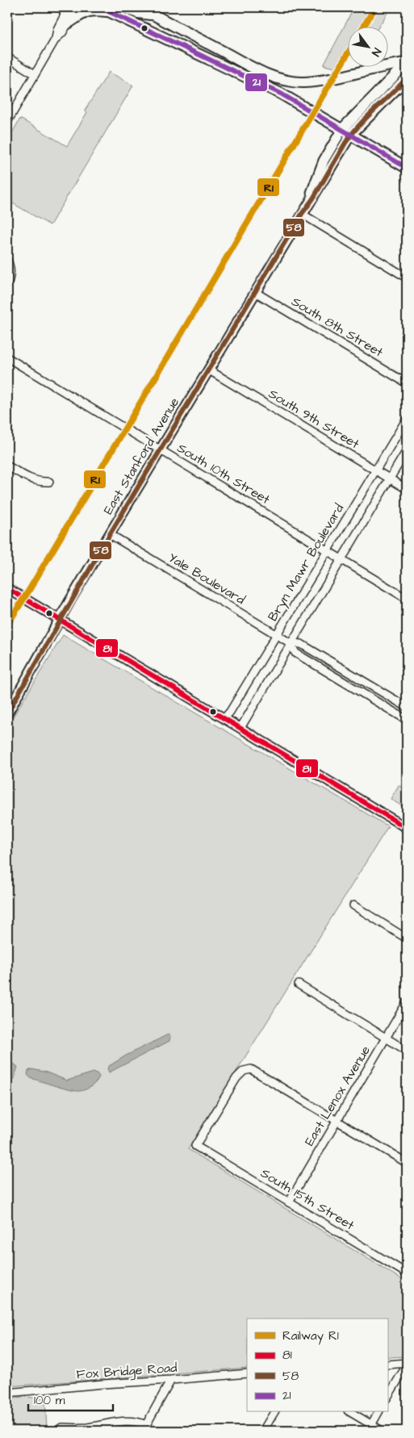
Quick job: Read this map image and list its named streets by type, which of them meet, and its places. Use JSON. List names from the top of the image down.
{
  "streets": {
    "main road": ["East Stanford Avenue"],
    "street": [
      "South 8th Street",
      "South 9th Street",
      "South 10th Street",
      "Bryn Mawr Boulevard",
      "Yale Boulevard",
      "East Lenox Avenue",
      "South 15th Street",
      "Fox Bridge Road"
    ]
  },
  "crossings": [
    ["South 8th Street", "East Stanford Avenue"],
    ["South 9th Street", "East Stanford Avenue"],
    ["South 9th Street", "Bryn Mawr Boulevard"],
    ["East Stanford Avenue", "South 10th Street"],
    ["East Stanford Avenue", "Yale Boulevard"],
    ["South 10th Street", "Bryn Mawr Boulevard"],
    ["Bryn Mawr Boulevard", "Yale Boulevard"],
    ["East Lenox Avenue", "South 15th Street"]
  ],
  "lines": [
    "rail line R1",
    "transit line 21",
    "transit line 58",
    "transit line 81"
  ],
  "legend": [
    "Railway R1",
    "81",
    "58",
    "21"
  ],
  "scale_bar": "100 m",
  "north": "bottom right"
}
